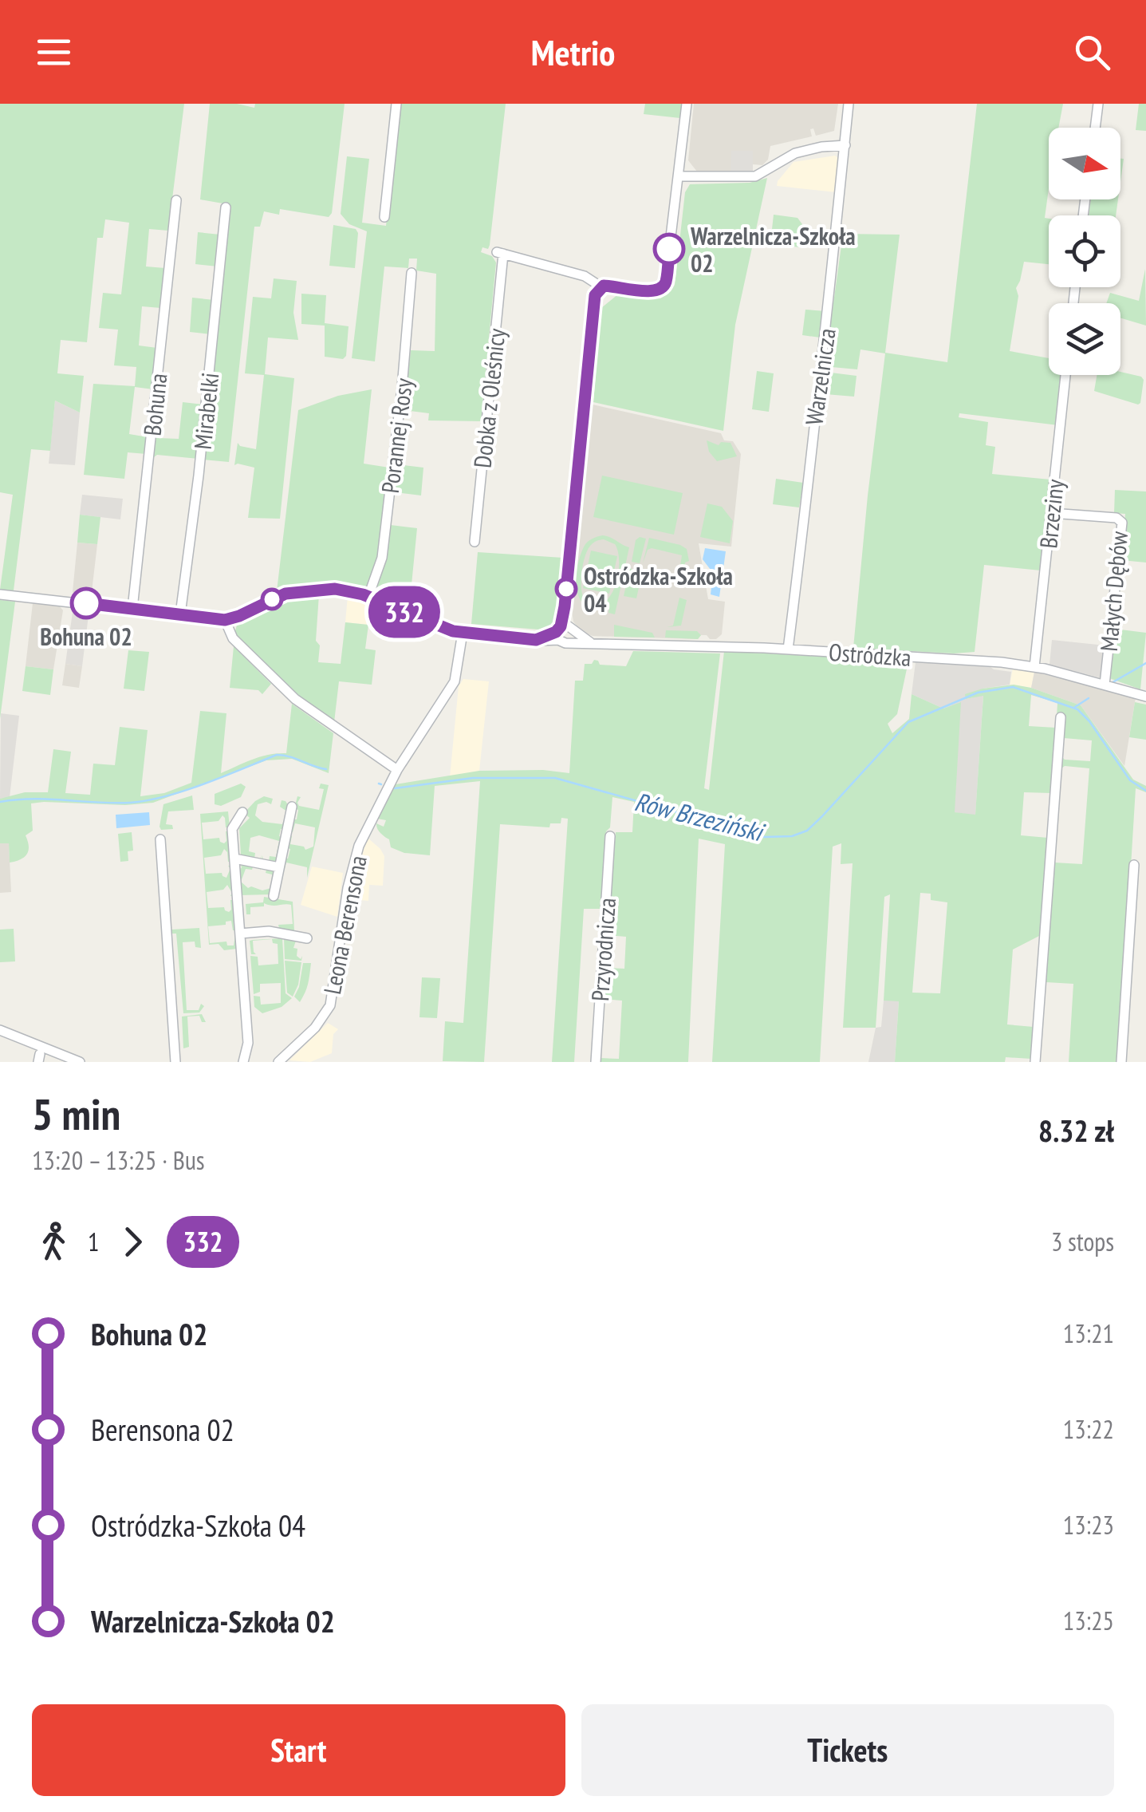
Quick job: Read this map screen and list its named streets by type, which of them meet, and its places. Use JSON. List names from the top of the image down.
{
  "streets": {
    "street": [
      "Warzelnicza",
      "Dobka z Oleśnicy",
      "Bohuna",
      "Mirabelki",
      "Porannej Rosy",
      "Brzeziny",
      "Małych Dębów",
      "Ostródzka",
      "Leona Berensona",
      "Przyrodnicza"
    ]
  },
  "crossings": [
    ["Warzelnicza", "Ostródzka"],
    ["Brzeziny", "Małych Dębów"],
    ["Brzeziny", "Ostródzka"],
    ["Małych Dębów", "Ostródzka"]
  ],
  "water": ["Rów Brzeziński"],
  "places": ["Warzelnicza-Szkoła 02", "Ostródzka-Szkoła 04", "Bohuna 02"],
  "lines": ["bus line 332"],
  "north": "right",
  "page": {
    "header": "Metrio",
    "on_map": "332",
    "heading": ["5 min", "13:20 – 13:25 · Bus", "8.32 zł"],
    "legs": ["1", "332", "3 stops"],
    "list": [
      {
        "name": "Bohuna 02",
        "value": "13:21"
      },
      {
        "name": "Berensona 02",
        "value": "13:22"
      },
      {
        "name": "Ostródzka-Szkoła 04",
        "value": "13:23"
      },
      {
        "name": "Warzelnicza-Szkoła 02",
        "value": "13:25"
      }
    ],
    "buttons": ["Start", "Tickets"]
  }
}
